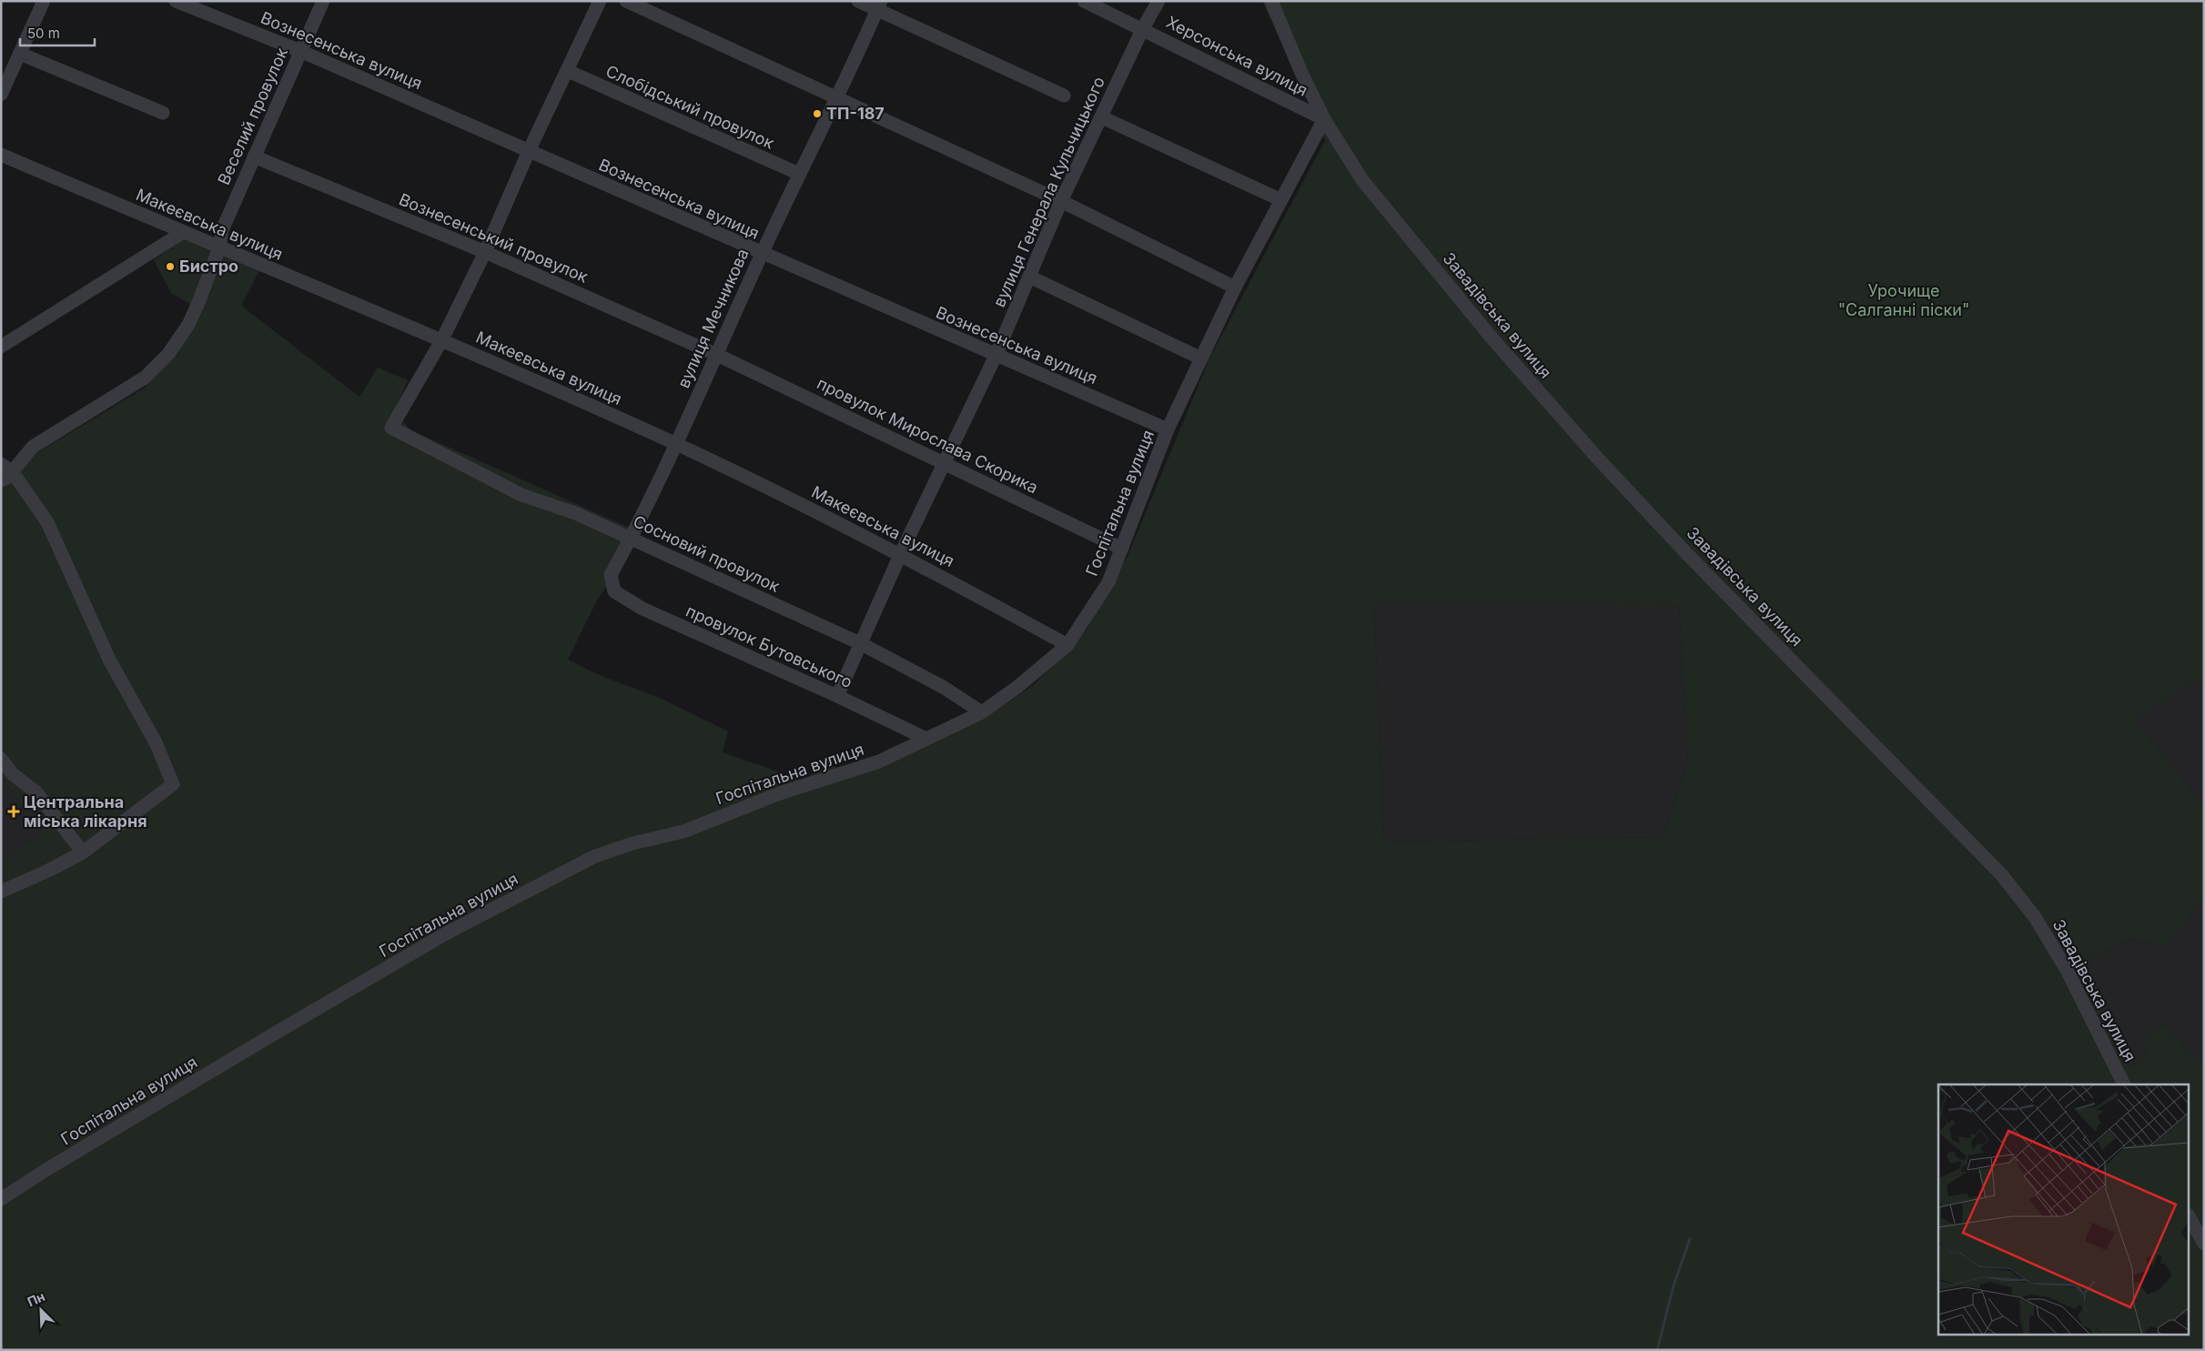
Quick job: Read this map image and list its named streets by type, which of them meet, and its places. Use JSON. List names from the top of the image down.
{
  "streets": {
    "street": [
      "Вознесенська вулиця",
      "Херсонська вулиця",
      "Слобідський провулок",
      "Веселий провулок",
      "вулиця Генерала Кульчицького",
      "Макеєвська вулиця",
      "Вознесенський провулок",
      "Завадівська вулиця",
      "вулиця Мечникова",
      "провулок Мирослава Скорика",
      "Госпітальна вулиця",
      "Сосновий провулок",
      "провулок Бутовського"
    ]
  },
  "crossings": [
    ["Вознесенська вулиця", "Веселий провулок"],
    ["Вознесенська вулиця", "вулиця Генерала Кульчицького"],
    ["Вознесенська вулиця", "вулиця Мечникова"],
    ["Вознесенська вулиця", "Госпітальна вулиця"],
    ["Херсонська вулиця", "вулиця Генерала Кульчицького"],
    ["Херсонська вулиця", "Завадівська вулиця"],
    ["Херсонська вулиця", "Госпітальна вулиця"],
    ["Слобідський провулок", "вулиця Мечникова"],
    ["Веселий провулок", "Макеєвська вулиця"],
    ["Веселий провулок", "Вознесенський провулок"],
    ["вулиця Генерала Кульчицького", "Макеєвська вулиця"],
    ["вулиця Генерала Кульчицького", "провулок Мирослава Скорика"],
    ["вулиця Генерала Кульчицького", "Сосновий провулок"],
    ["вулиця Генерала Кульчицького", "провулок Бутовського"],
    ["Макеєвська вулиця", "вулиця Мечникова"],
    ["Макеєвська вулиця", "Госпітальна вулиця"],
    ["Макеєвська вулиця", "Сосновий провулок"],
    ["Вознесенський провулок", "вулиця Мечникова"],
    ["Вознесенський провулок", "провулок Мирослава Скорика"],
    ["Завадівська вулиця", "Госпітальна вулиця"],
    ["вулиця Мечникова", "провулок Мирослава Скорика"],
    ["вулиця Мечникова", "Сосновий провулок"],
    ["вулиця Мечникова", "провулок Бутовського"],
    ["провулок Мирослава Скорика", "Госпітальна вулиця"],
    ["Госпітальна вулиця", "Сосновий провулок"],
    ["Госпітальна вулиця", "провулок Бутовського"]
  ],
  "parks": ["Урочище \"Салганні піски\""],
  "places": {
    "other": ["ТП-187", "Бистро"],
    "health": ["Центральна міська лікарня"]
  },
  "scale_bar": "50 m",
  "north": "top left"
}
